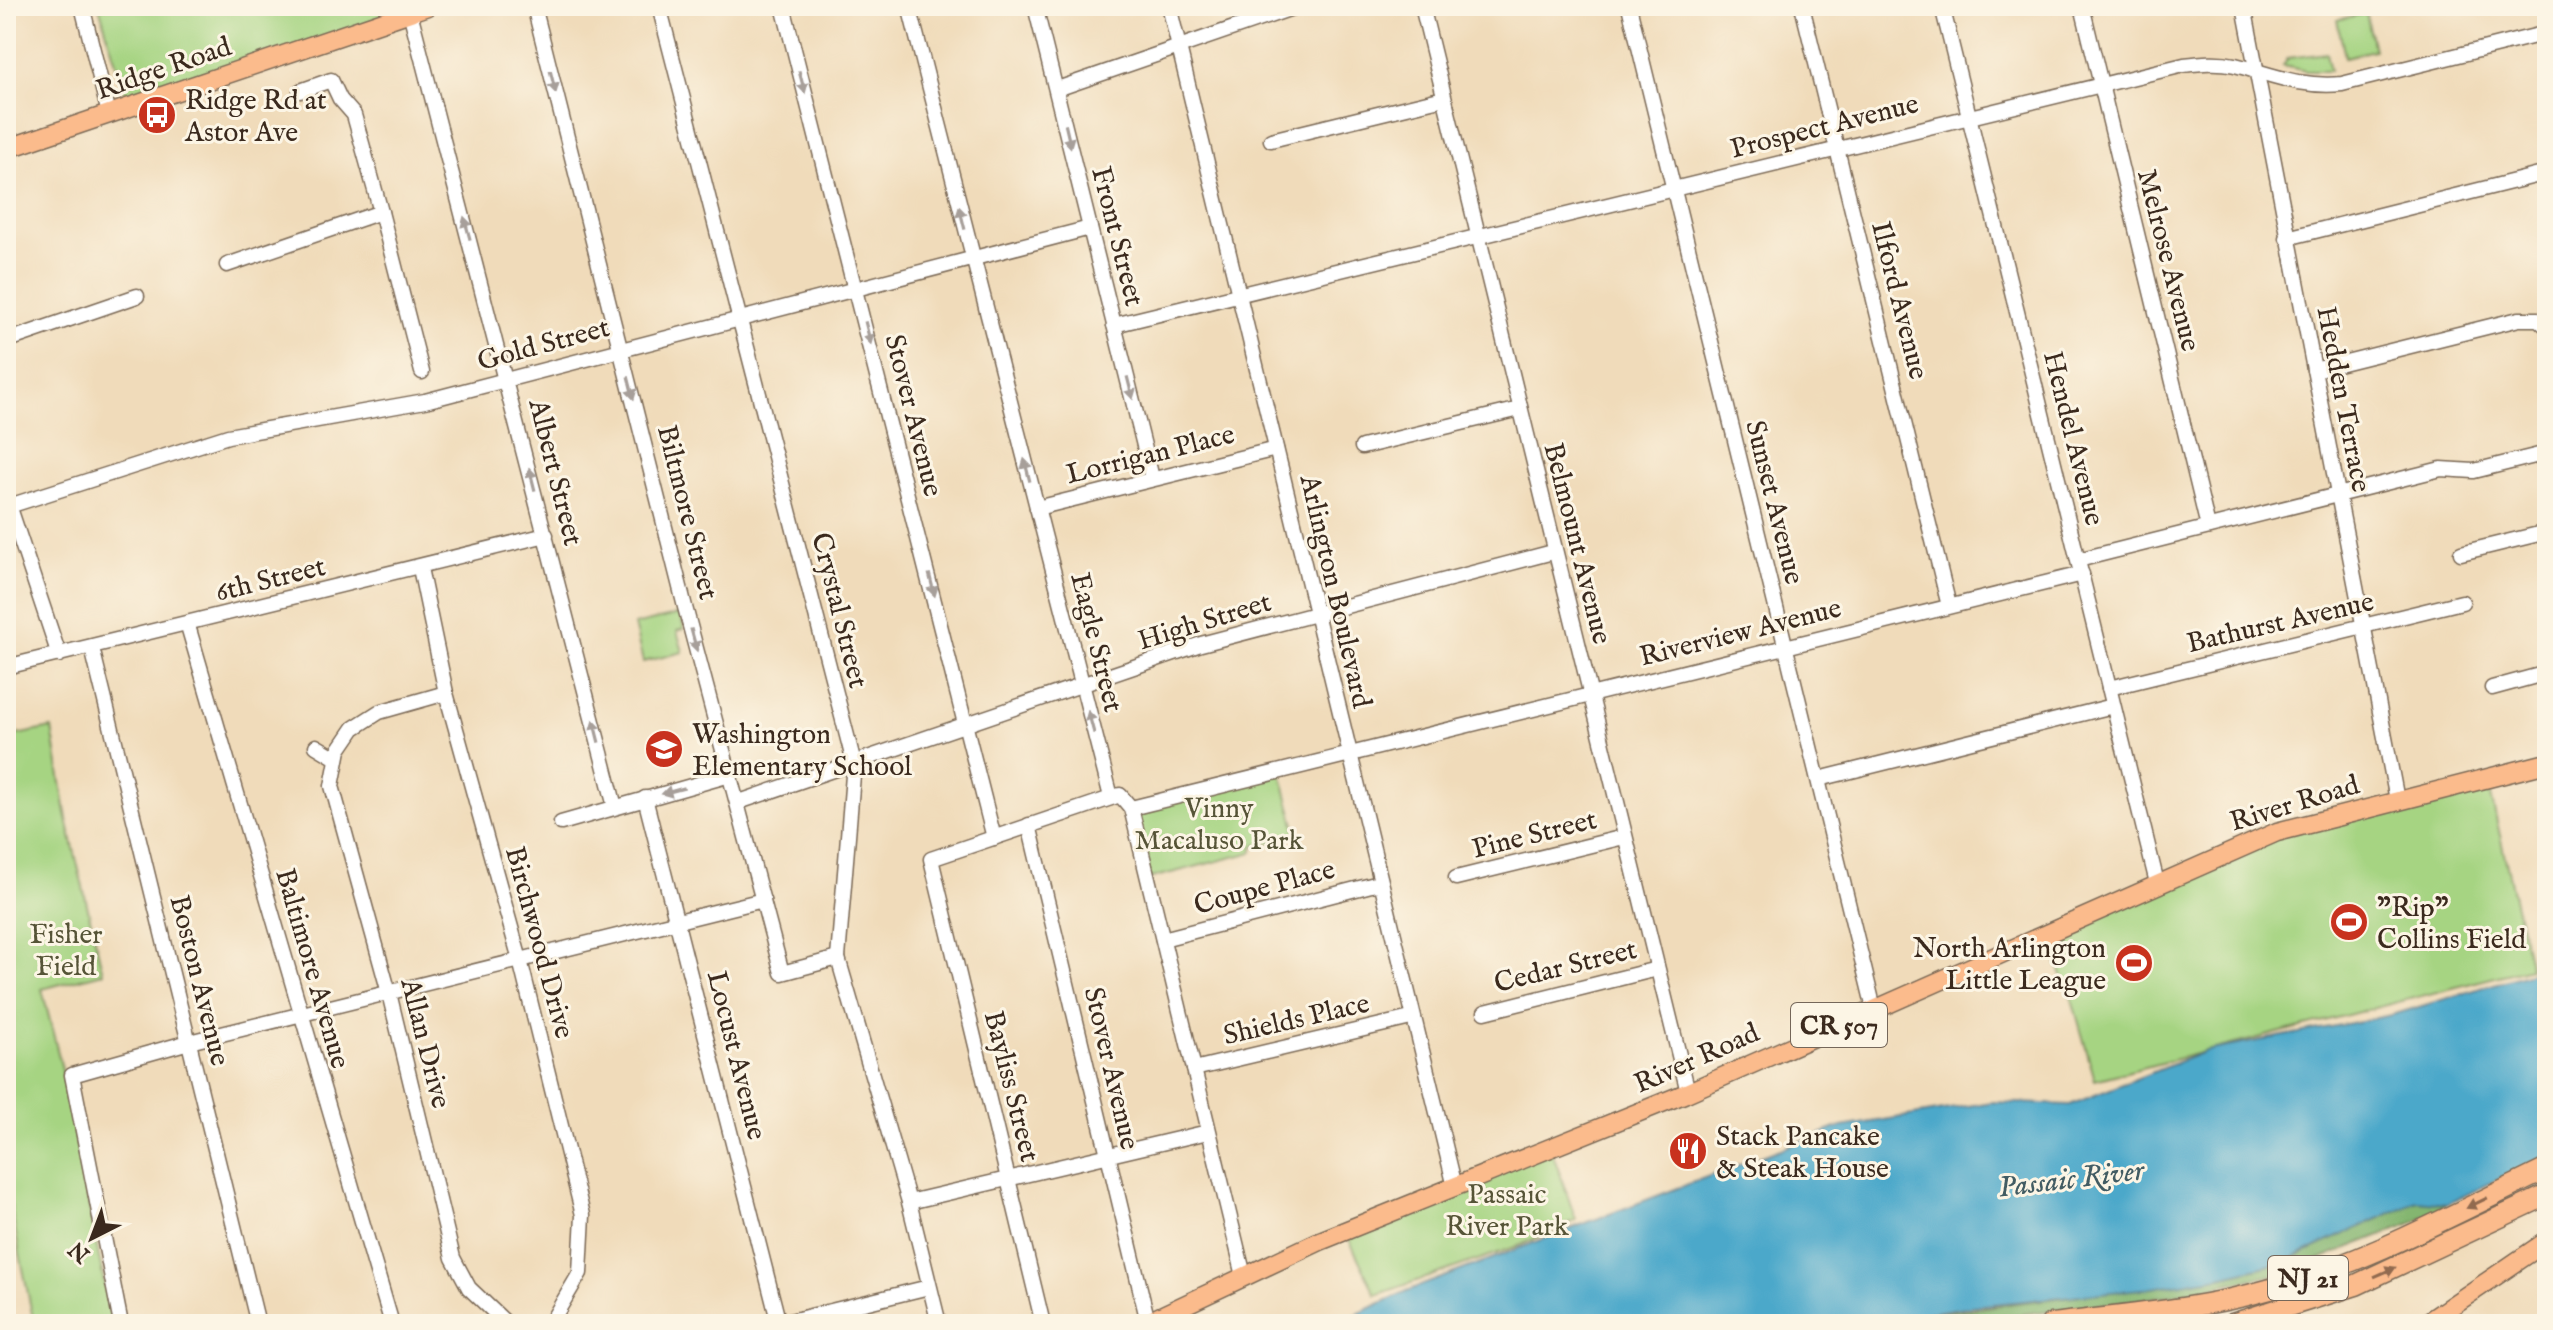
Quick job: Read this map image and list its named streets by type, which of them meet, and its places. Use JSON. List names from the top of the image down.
{
  "streets": {
    "highway": ["NJ 21"],
    "main road": ["Ridge Road", "River Road", "CR 507"],
    "street": [
      "Prospect Avenue",
      "Front Street",
      "Melrose Avenue",
      "Ilford Avenue",
      "Gold Street",
      "Hedden Terrace",
      "Stover Avenue",
      "Hendel Avenue",
      "Lorrigan Place",
      "Albert Street",
      "Sunset Avenue",
      "Biltmore Street",
      "Belmount Avenue",
      "6th Street",
      "Arlington Boulevard",
      "Crystal Street",
      "High Street",
      "Bathurst Avenue",
      "Riverview Avenue",
      "Eagle Street",
      "Pine Street",
      "Coupe Place",
      "Birchwood Drive",
      "Cedar Street",
      "Baltimore Avenue",
      "Boston Avenue",
      "Shields Place",
      "Allan Drive",
      "Locust Avenue",
      "Bayliss Street"
    ]
  },
  "crossings": [
    ["Ridge Road", "Albert Street"],
    ["Prospect Avenue", "Front Street"],
    ["Prospect Avenue", "Melrose Avenue"],
    ["Prospect Avenue", "Ilford Avenue"],
    ["Prospect Avenue", "Hedden Terrace"],
    ["Prospect Avenue", "Hendel Avenue"],
    ["Prospect Avenue", "Sunset Avenue"],
    ["Prospect Avenue", "Belmount Avenue"],
    ["Prospect Avenue", "Arlington Boulevard"],
    ["Front Street", "Gold Street"],
    ["Front Street", "Lorrigan Place"],
    ["Melrose Avenue", "Riverview Avenue"],
    ["Ilford Avenue", "Riverview Avenue"],
    ["Gold Street", "Stover Avenue"],
    ["Gold Street", "Albert Street"],
    ["Gold Street", "Biltmore Street"],
    ["Gold Street", "Crystal Street"],
    ["Gold Street", "Eagle Street"],
    ["Hedden Terrace", "Bathurst Avenue"],
    ["Hedden Terrace", "Riverview Avenue"],
    ["Hedden Terrace", "River Road"],
    ["Stover Avenue", "High Street"],
    ["Stover Avenue", "River Road"],
    ["Stover Avenue", "Bayliss Street"],
    ["Hendel Avenue", "Bathurst Avenue"],
    ["Hendel Avenue", "Riverview Avenue"],
    ["Hendel Avenue", "River Road"],
    ["Lorrigan Place", "Arlington Boulevard"],
    ["Lorrigan Place", "Eagle Street"],
    ["Albert Street", "6th Street"],
    ["Sunset Avenue", "Riverview Avenue"],
    ["Sunset Avenue", "River Road"],
    ["Biltmore Street", "Crystal Street"],
    ["Biltmore Street", "High Street"],
    ["Belmount Avenue", "High Street"],
    ["Belmount Avenue", "Riverview Avenue"],
    ["Belmount Avenue", "River Road"],
    ["Belmount Avenue", "Pine Street"],
    ["Belmount Avenue", "Cedar Street"],
    ["6th Street", "Birchwood Drive"],
    ["6th Street", "Baltimore Avenue"],
    ["6th Street", "Boston Avenue"],
    ["Arlington Boulevard", "High Street"],
    ["Arlington Boulevard", "Riverview Avenue"],
    ["Arlington Boulevard", "River Road"],
    ["Arlington Boulevard", "Coupe Place"],
    ["Arlington Boulevard", "Shields Place"],
    ["Crystal Street", "High Street"],
    ["High Street", "Eagle Street"]
  ],
  "one_way": [
    "Front Street",
    "Stover Avenue",
    "Albert Street",
    "Biltmore Street",
    "Eagle Street"
  ],
  "water": ["Passaic River"],
  "parks": ["Vinny Macaluso Park", "Fisher Field", "Passaic River Park"],
  "places": {
    "bus stop": ["Ridge Rd at Astor Ave"],
    "school or university": ["Washington Elementary School"],
    "sports": ["\"Rip\" Collins Field", "North Arlington Little League"],
    "restaurant": ["Stack Pancake & Steak House"]
  },
  "north": "bottom left"
}
